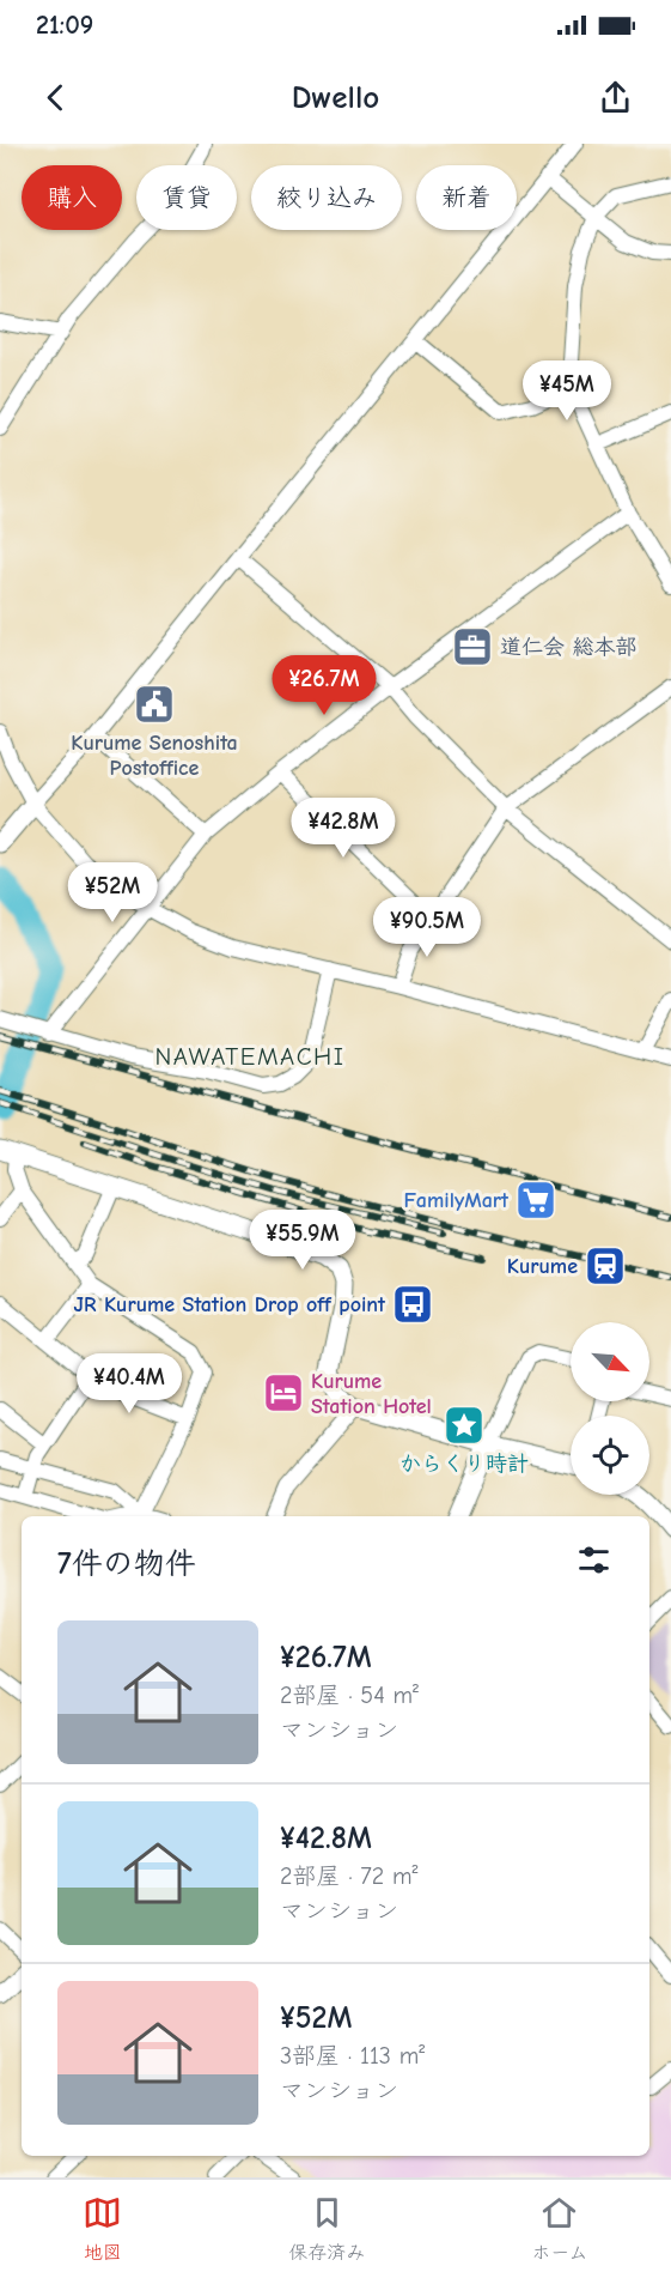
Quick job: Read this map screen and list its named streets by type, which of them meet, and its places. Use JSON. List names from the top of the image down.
{
  "districts": ["NAWATEMACHI"],
  "places": {
    "office": ["道仁会 総本部"],
    "public building": ["Kurume Senoshita Postoffice"],
    "supermarket": ["FamilyMart"],
    "station": ["Kurume"],
    "bus stop": ["JR Kurume Station Drop off point"],
    "hotel": ["Kurume Station Hotel"],
    "place": ["からくり時計"]
  },
  "north": "bottom right",
  "page": {
    "status": "21:09",
    "header": "Dwello",
    "chip": [
      "購入",
      "賃貸",
      "絞り込み",
      "新着"
    ],
    "price": [
      "¥45M",
      "¥26.7M",
      "¥42.8M",
      "¥52M",
      "¥90.5M",
      "¥55.9M",
      "¥40.4M"
    ],
    "heading": "7件の物件",
    "list": [
      {
        "name": "¥26.7M",
        "note": "2部屋 · 54 m² · マンション"
      },
      {
        "name": "¥42.8M",
        "note": "2部屋 · 72 m² · マンション"
      },
      {
        "name": "¥52M",
        "note": "3部屋 · 113 m² · マンション"
      }
    ],
    "tabs": ["地図", "保存済み", "ホーム"]
  }
}
